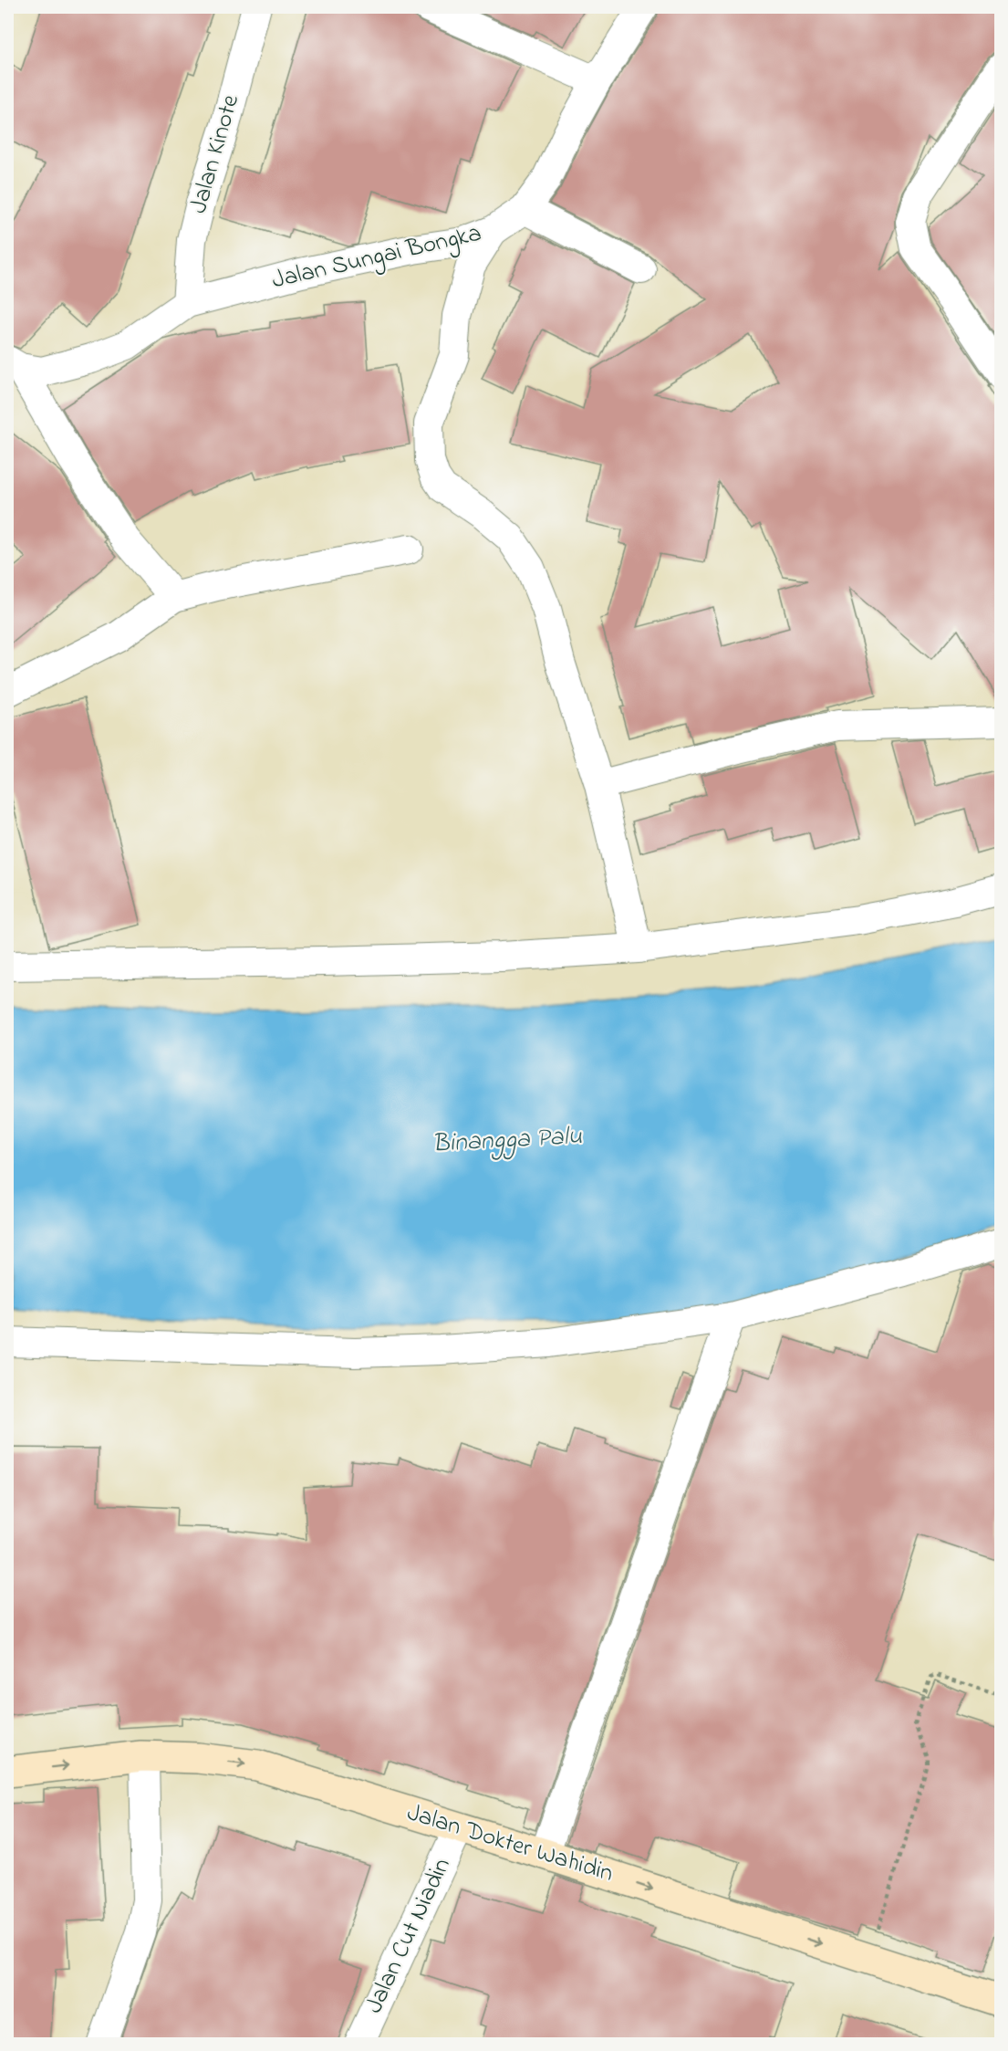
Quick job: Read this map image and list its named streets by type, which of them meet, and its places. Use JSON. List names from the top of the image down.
{
  "streets": {
    "street": [
      "Jalan Kinote",
      "Jalan Sungai Bongka",
      "Jalan Dokter Wahidin",
      "Jalan Cut Niadin"
    ]
  },
  "crossings": [
    ["Jalan Kinote", "Jalan Sungai Bongka"],
    ["Jalan Dokter Wahidin", "Jalan Cut Niadin"]
  ],
  "one_way": ["Jalan Dokter Wahidin"],
  "water": ["Binangga Palu"]
}
